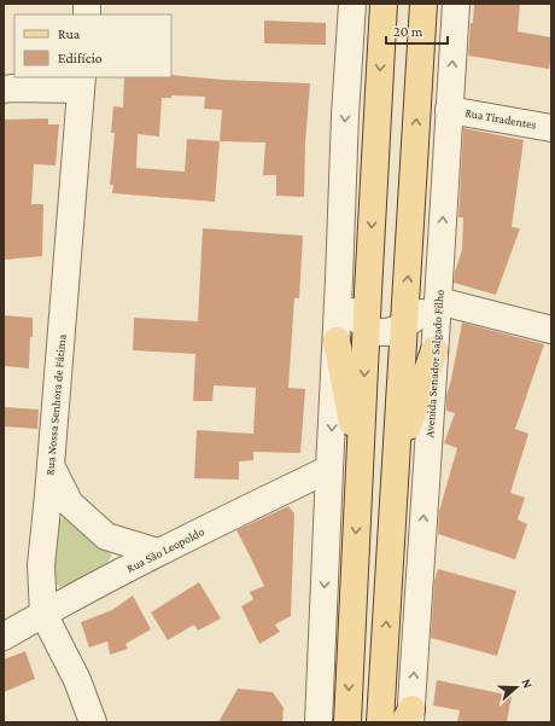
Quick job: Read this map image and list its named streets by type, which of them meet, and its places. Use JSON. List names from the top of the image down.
{
  "streets": {
    "street": [
      "Rua Tiradentes",
      "Avenida Senador Salgado Filho",
      "Rua Nossa Senhora de Fátima",
      "Rua São Leopoldo"
    ]
  },
  "crossings": [
    ["Rua Tiradentes", "Avenida Senador Salgado Filho"],
    ["Rua Nossa Senhora de Fátima", "Rua São Leopoldo"]
  ],
  "legend": ["Rua", "Edifício"],
  "scale_bar": "20 m",
  "north": "right"
}
